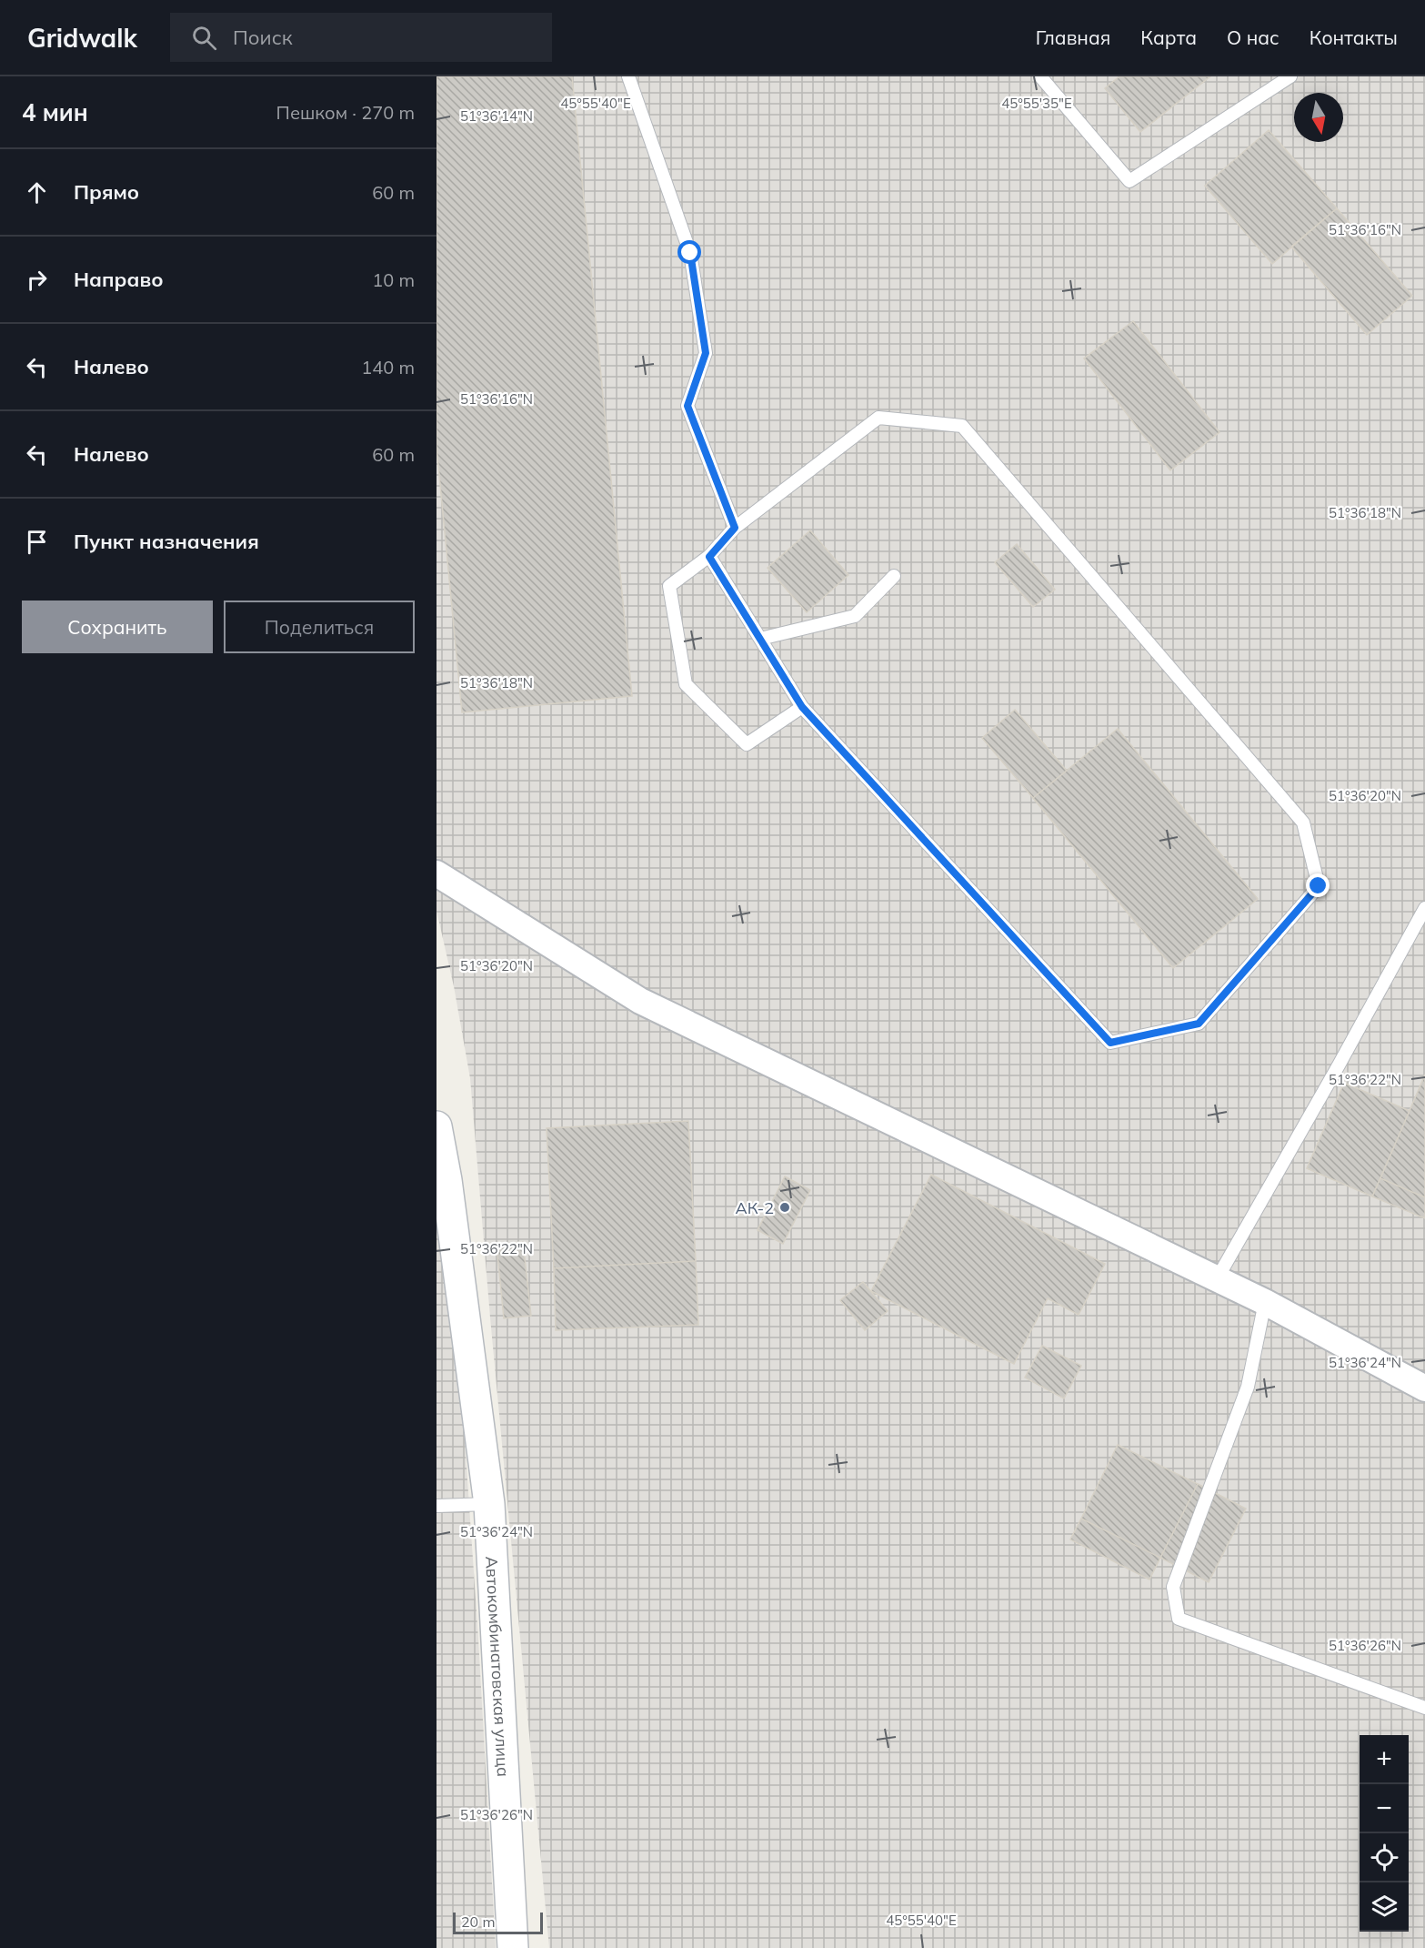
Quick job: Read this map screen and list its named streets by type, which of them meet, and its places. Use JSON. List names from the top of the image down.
{
  "streets": {
    "street": ["Автокомбинатовская улица"]
  },
  "places": ["АК-2"],
  "scale_bar": "20 m",
  "north": "bottom",
  "page": {
    "header": "Gridwalk",
    "search": "Поиск",
    "nav": [
      "Главная",
      "Карта",
      "О нас",
      "Контакты"
    ],
    "heading": ["4 мин", "Пешком · 270 m"],
    "list": [
      ["Прямо", "60 m"],
      ["Направо", "10 m"],
      ["Налево", "140 m"],
      ["Налево", "60 m"],
      "Пункт назначения"
    ],
    "buttons": ["Сохранить", "Поделиться"],
    "map_buttons": ["+", "−"],
    "scale": "20 m"
  },
  "coordinates": [
    "45°55'40\"E",
    "45°55'35\"E",
    "51°36'14\"N",
    "51°36'16\"N",
    "51°36'18\"N",
    "51°36'20\"N",
    "51°36'22\"N",
    "51°36'24\"N",
    "51°36'26\"N"
  ]
}
